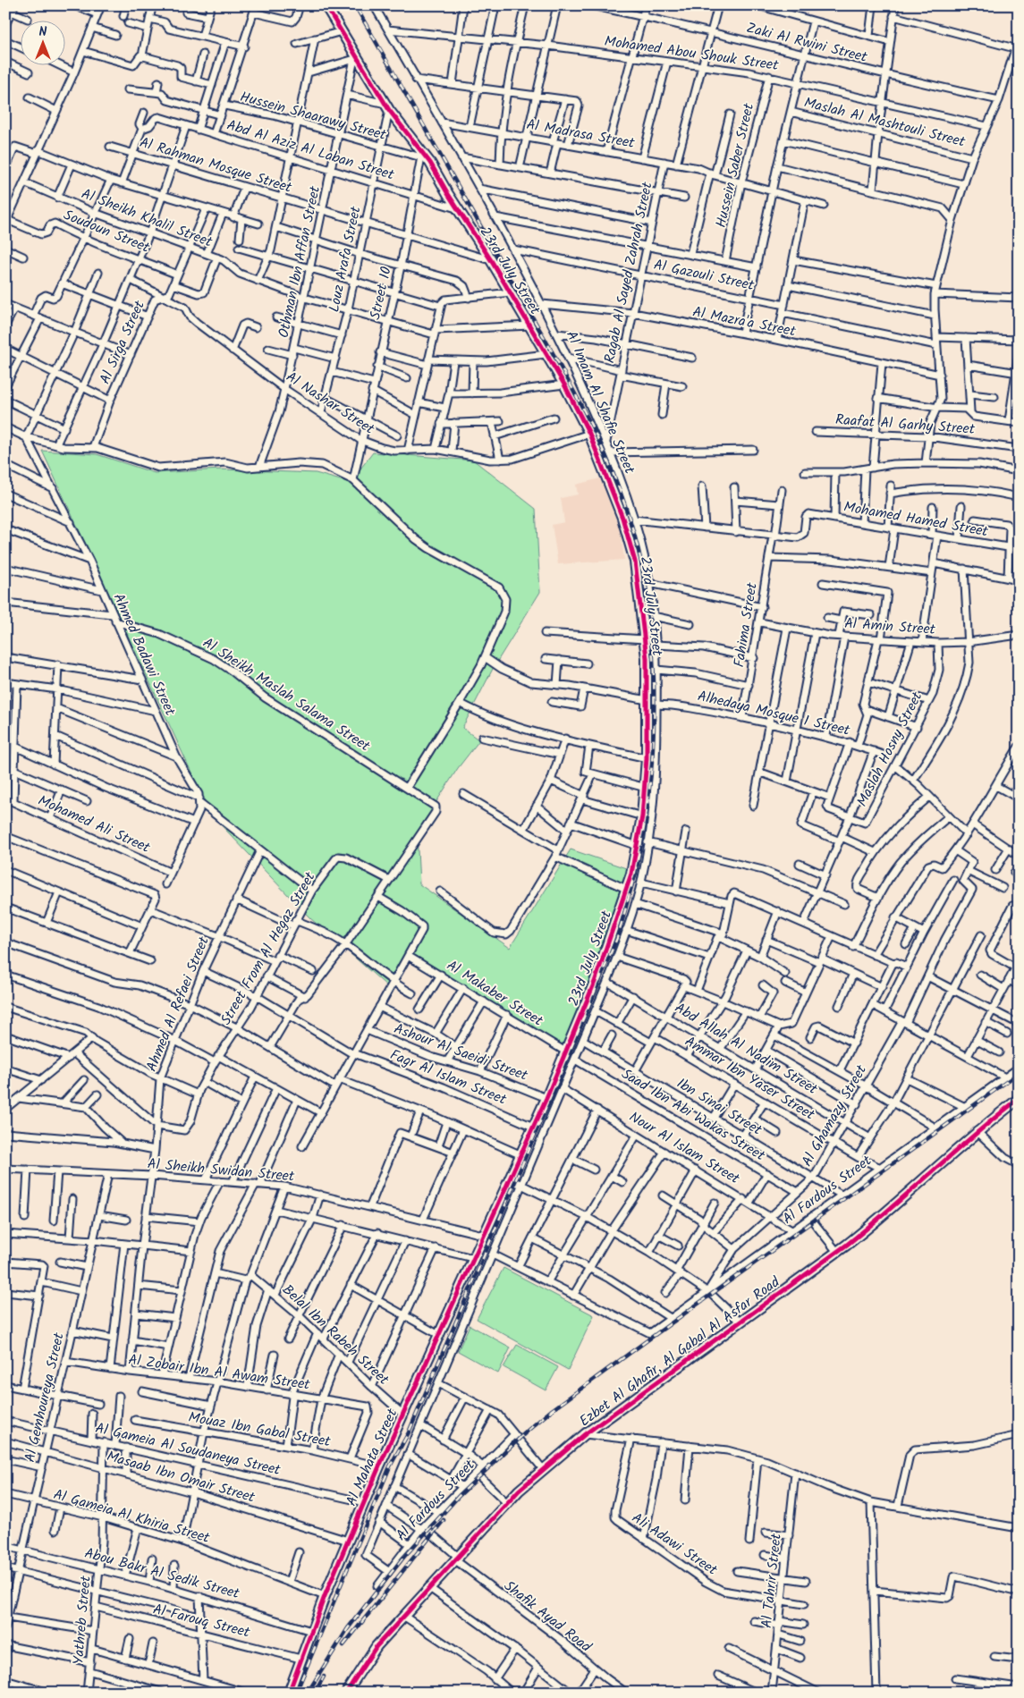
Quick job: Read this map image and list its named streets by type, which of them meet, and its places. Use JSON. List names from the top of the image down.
{
  "streets": {
    "street": [
      "Zaki Al Rwini Street",
      "Mohamed Abou Shouk Street",
      "Hussein Shaarawy Street",
      "Maslah Al Mashtouli Street",
      "Al Madrasa Street",
      "Abd Al Aziz Al Laban Street",
      "Al Rahman Mosque Street",
      "Hussein Saber Street",
      "Al Sheikh Khalil Street",
      "Soudoun Street",
      "Louz Arafa Street",
      "Othman Ibn Affan Street",
      "23rd July Street",
      "Ragab Al Sayed Zahrah Street",
      "Al Gazouli Street",
      "Street 10",
      "Al Mazra'a Street",
      "Al Sirga Street",
      "Al Imam Al Shafie Street",
      "Al Nashar Street",
      "Raafat Al Garhy Street",
      "Mohamed Hamed Street",
      "Fahima Street",
      "Al Amin Street",
      "Ahmed Badawi Street",
      "Al Sheikh Maslah Salama Street",
      "Alhedaya Mosque 1 Street",
      "Maslah Hosny Street",
      "Mohamed Ali Street",
      "Street From Al Hegaz Street",
      "Al Makaber Street",
      "Ahmed Al Refaei Street",
      "Abd Allah Al Nadim Street",
      "Ashour Al Saeidi Street",
      "Fagr Al Islam Street",
      "Ammar Ibn Yaser Street",
      "Ibn Sinai Street",
      "Saad Ibn Abi Wakas Street",
      "Al Ghamazy Street",
      "Nour Al Islam Street",
      "Al Sheikh Swidan Street",
      "Al Fardous Street",
      "Belal Ibn Rabeh Street",
      "Ezbet Al Ghafir, Al Gabal Al Asfar Road",
      "Al Zobair Ibn Al Awam Street",
      "Al Gemhoureya Street",
      "Mouaz Ibn Gabal Street",
      "Al Gameia Al Soudaneya Street",
      "Al Mahata Street",
      "Masaab Ibn Omair Street",
      "Al Gameia Al Khiria Street",
      "Ali Adawi Street",
      "Abou Bakr Al Sedik Street",
      "Al Tahrir Street",
      "Shafik Ayad Road",
      "Yathreb Street",
      "Al Farouq Street"
    ]
  },
  "crossings": [
    ["Mohamed Abou Shouk Street", "Hussein Saber Street"],
    ["Mohamed Abou Shouk Street", "23rd July Street"],
    ["Hussein Shaarawy Street", "Louz Arafa Street"],
    ["Hussein Shaarawy Street", "Othman Ibn Affan Street"],
    ["Hussein Shaarawy Street", "23rd July Street"],
    ["Hussein Shaarawy Street", "Street 10"],
    ["Al Madrasa Street", "Hussein Saber Street"],
    ["Al Madrasa Street", "23rd July Street"],
    ["Al Madrasa Street", "Ragab Al Sayed Zahrah Street"],
    ["Abd Al Aziz Al Laban Street", "Louz Arafa Street"],
    ["Abd Al Aziz Al Laban Street", "Othman Ibn Affan Street"],
    ["Abd Al Aziz Al Laban Street", "23rd July Street"],
    ["Abd Al Aziz Al Laban Street", "Street 10"],
    ["Al Rahman Mosque Street", "Louz Arafa Street"],
    ["Al Rahman Mosque Street", "Othman Ibn Affan Street"],
    ["Al Rahman Mosque Street", "23rd July Street"],
    ["Al Rahman Mosque Street", "Street 10"],
    ["Al Sheikh Khalil Street", "Louz Arafa Street"],
    ["Al Sheikh Khalil Street", "Othman Ibn Affan Street"],
    ["Al Sheikh Khalil Street", "23rd July Street"],
    ["Al Sheikh Khalil Street", "Street 10"],
    ["Al Sheikh Khalil Street", "Al Sirga Street"],
    ["Soudoun Street", "Al Sirga Street"],
    ["Louz Arafa Street", "23rd July Street"],
    ["Louz Arafa Street", "Al Nashar Street"],
    ["Othman Ibn Affan Street", "23rd July Street"],
    ["Othman Ibn Affan Street", "Al Nashar Street"],
    ["23rd July Street", "Al Gazouli Street"],
    ["23rd July Street", "Street 10"],
    ["23rd July Street", "Al Imam Al Shafie Street"],
    ["23rd July Street", "Al Nashar Street"],
    ["23rd July Street", "Al Makaber Street"],
    ["23rd July Street", "Ashour Al Saeidi Street"],
    ["23rd July Street", "Fagr Al Islam Street"],
    ["23rd July Street", "Al Sheikh Swidan Street"],
    ["23rd July Street", "Al Mahata Street"],
    ["Ragab Al Sayed Zahrah Street", "Al Gazouli Street"],
    ["Ragab Al Sayed Zahrah Street", "Al Mazra'a Street"],
    ["Ragab Al Sayed Zahrah Street", "Al Imam Al Shafie Street"],
    ["Al Gazouli Street", "Al Imam Al Shafie Street"],
    ["Street 10", "Al Nashar Street"],
    ["Al Mazra'a Street", "Al Imam Al Shafie Street"],
    ["Al Sirga Street", "Al Nashar Street"],
    ["Al Imam Al Shafie Street", "Alhedaya Mosque 1 Street"],
    ["Al Imam Al Shafie Street", "Abd Allah Al Nadim Street"],
    ["Al Imam Al Shafie Street", "Ammar Ibn Yaser Street"],
    ["Al Imam Al Shafie Street", "Ibn Sinai Street"],
    ["Al Imam Al Shafie Street", "Saad Ibn Abi Wakas Street"],
    ["Al Imam Al Shafie Street", "Nour Al Islam Street"],
    ["Al Imam Al Shafie Street", "Al Fardous Street"],
    ["Al Imam Al Shafie Street", "Shafik Ayad Road"],
    ["Mohamed Hamed Street", "Fahima Street"],
    ["Fahima Street", "Al Amin Street"],
    ["Fahima Street", "Alhedaya Mosque 1 Street"],
    ["Al Amin Street", "Maslah Hosny Street"],
    ["Ahmed Badawi Street", "Al Sheikh Maslah Salama Street"],
    ["Al Sheikh Maslah Salama Street", "Street From Al Hegaz Street"],
    ["Street From Al Hegaz Street", "Ahmed Al Refaei Street"],
    ["Street From Al Hegaz Street", "Fagr Al Islam Street"],
    ["Ahmed Al Refaei Street", "Fagr Al Islam Street"],
    ["Ahmed Al Refaei Street", "Al Sheikh Swidan Street"],
    ["Ahmed Al Refaei Street", "Al Zobair Ibn Al Awam Street"],
    ["Abd Allah Al Nadim Street", "Al Ghamazy Street"],
    ["Ammar Ibn Yaser Street", "Al Ghamazy Street"],
    ["Ammar Ibn Yaser Street", "Al Fardous Street"],
    ["Ibn Sinai Street", "Al Ghamazy Street"],
    ["Ibn Sinai Street", "Al Fardous Street"],
    ["Saad Ibn Abi Wakas Street", "Al Ghamazy Street"],
    ["Al Ghamazy Street", "Nour Al Islam Street"],
    ["Al Ghamazy Street", "Al Fardous Street"],
    ["Nour Al Islam Street", "Al Fardous Street"],
    ["Al Sheikh Swidan Street", "Al Gemhoureya Street"],
    ["Al Sheikh Swidan Street", "Al Mahata Street"],
    ["Al Fardous Street", "Shafik Ayad Road"],
    ["Belal Ibn Rabeh Street", "Al Mahata Street"],
    ["Ezbet Al Ghafir, Al Gabal Al Asfar Road", "Shafik Ayad Road"],
    ["Al Zobair Ibn Al Awam Street", "Al Gemhoureya Street"],
    ["Al Zobair Ibn Al Awam Street", "Mouaz Ibn Gabal Street"],
    ["Al Gemhoureya Street", "Al Gameia Al Soudaneya Street"],
    ["Al Gemhoureya Street", "Masaab Ibn Omair Street"],
    ["Al Gemhoureya Street", "Al Gameia Al Khiria Street"],
    ["Al Gemhoureya Street", "Abou Bakr Al Sedik Street"],
    ["Mouaz Ibn Gabal Street", "Al Mahata Street"],
    ["Al Gameia Al Soudaneya Street", "Al Mahata Street"],
    ["Al Gameia Al Soudaneya Street", "Yathreb Street"],
    ["Al Mahata Street", "Masaab Ibn Omair Street"],
    ["Al Mahata Street", "Al Gameia Al Khiria Street"],
    ["Al Mahata Street", "Abou Bakr Al Sedik Street"],
    ["Al Mahata Street", "Al Farouq Street"],
    ["Masaab Ibn Omair Street", "Yathreb Street"],
    ["Al Gameia Al Khiria Street", "Yathreb Street"],
    ["Ali Adawi Street", "Al Tahrir Street"],
    ["Abou Bakr Al Sedik Street", "Yathreb Street"],
    ["Yathreb Street", "Al Farouq Street"]
  ],
  "north": "top"
}
